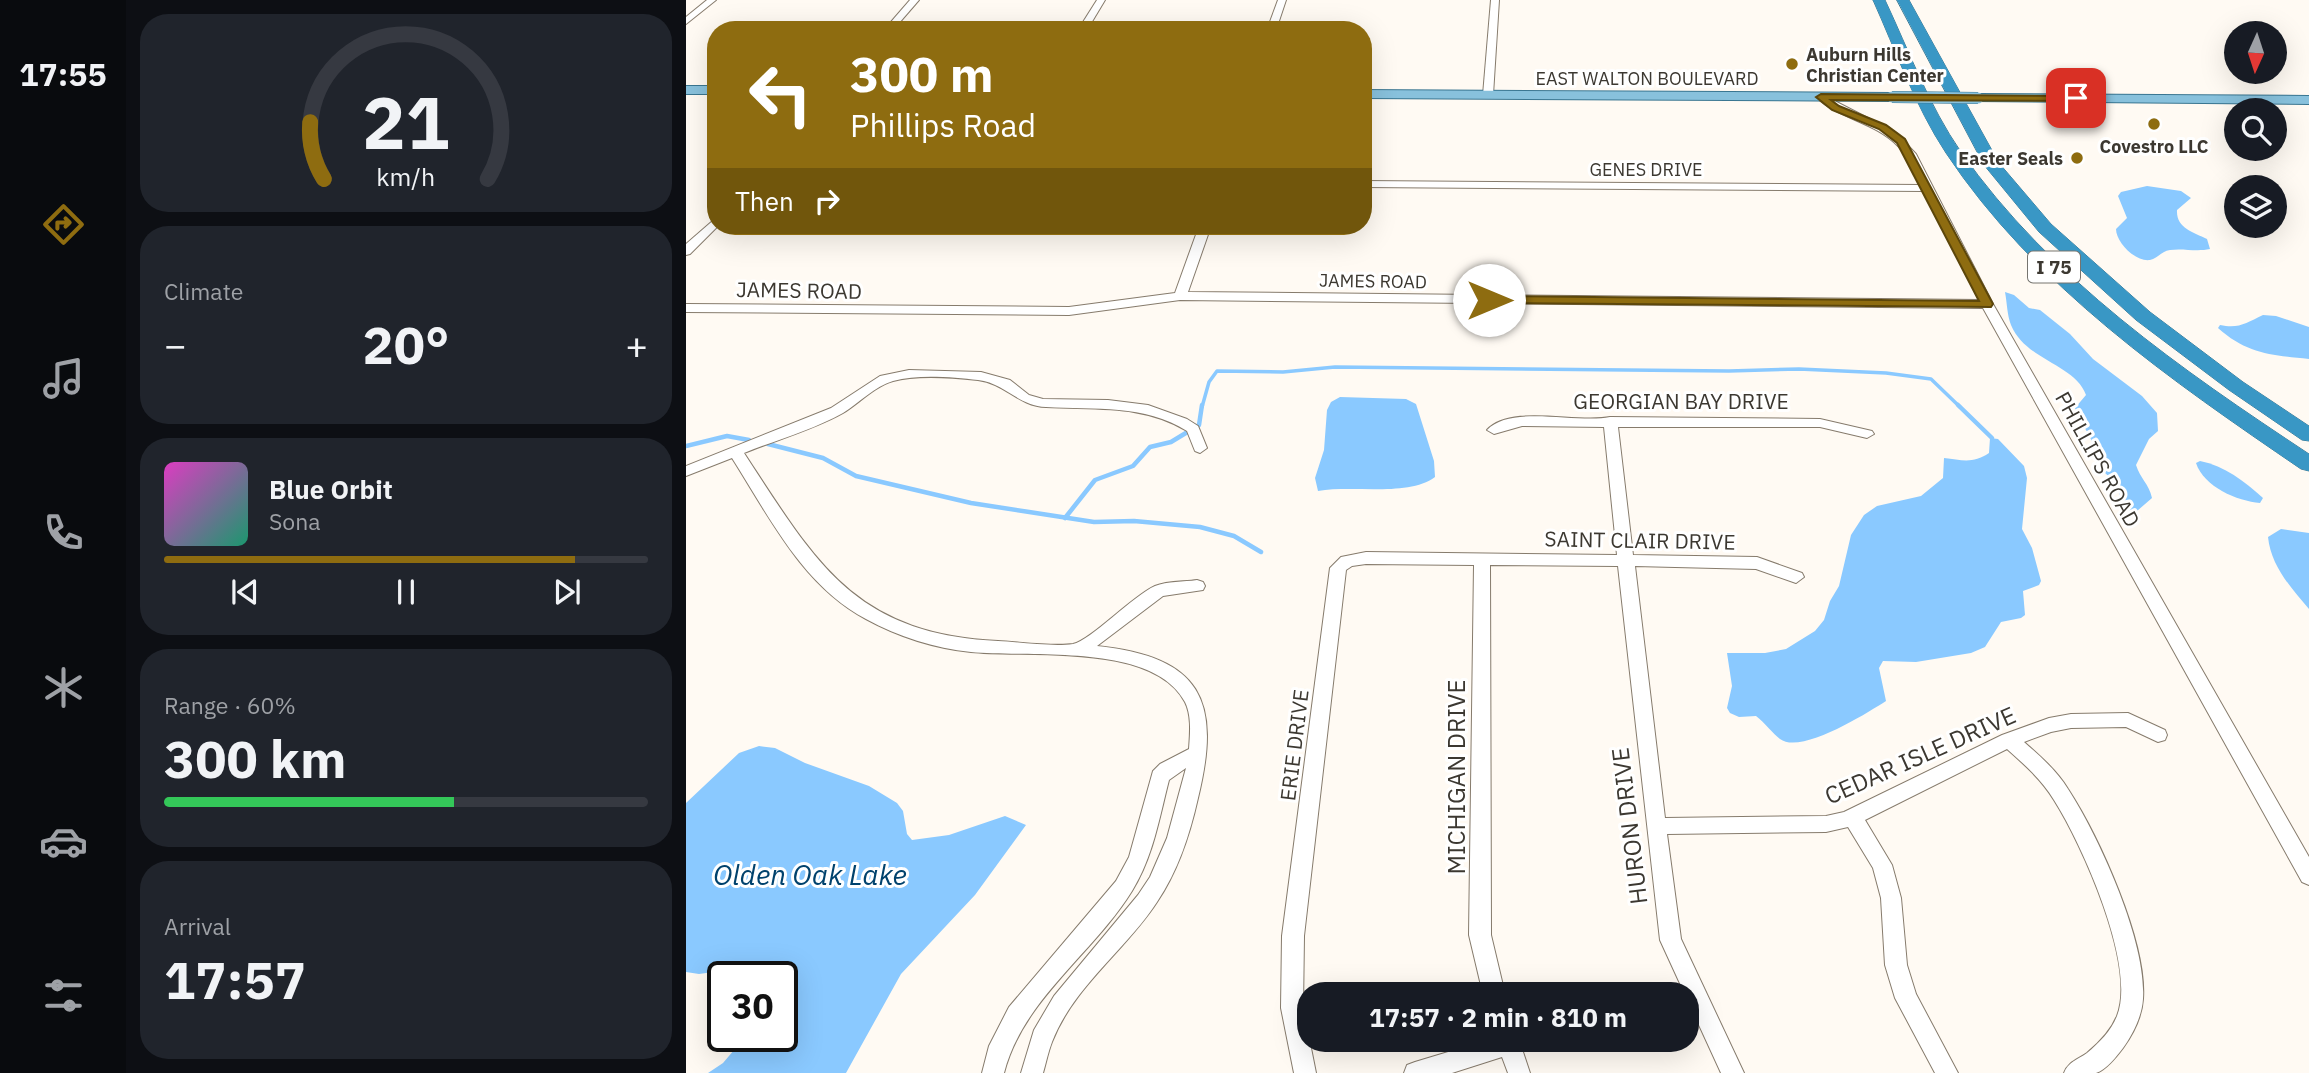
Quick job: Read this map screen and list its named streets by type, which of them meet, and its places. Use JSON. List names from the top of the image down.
{
  "streets": {
    "highway": ["I 75"],
    "main road": ["EAST WALTON BOULEVARD"],
    "street": [
      "GENES DRIVE",
      "JAMES ROAD",
      "GEORGIAN BAY DRIVE",
      "PHILLIPS ROAD",
      "SAINT CLAIR DRIVE",
      "ERIE DRIVE",
      "CEDAR ISLE DRIVE",
      "MICHIGAN DRIVE",
      "HURON DRIVE"
    ]
  },
  "crossings": [
    ["EAST WALTON BOULEVARD", "PHILLIPS ROAD"],
    ["GENES DRIVE", "PHILLIPS ROAD"],
    ["JAMES ROAD", "PHILLIPS ROAD"],
    ["GEORGIAN BAY DRIVE", "HURON DRIVE"],
    ["SAINT CLAIR DRIVE", "ERIE DRIVE"],
    ["SAINT CLAIR DRIVE", "MICHIGAN DRIVE"],
    ["SAINT CLAIR DRIVE", "HURON DRIVE"],
    ["ERIE DRIVE", "MICHIGAN DRIVE"],
    ["CEDAR ISLE DRIVE", "HURON DRIVE"]
  ],
  "water": ["Olden Oak Lake"],
  "places": ["Auburn Hills Christian Center", "Covestro LLC", "Easter Seals"],
  "north": "bottom",
  "page": {
    "tabs": "17:55",
    "turn": ["300 m", "Phillips Road"],
    "then": "Then",
    "tile": [
      "Climate",
      ["Range · 60%", "300 km"],
      ["Arrival", "17:57"]
    ],
    "heat": ["−", "20°", "+"],
    "song": ["Blue Orbit", "Sona"],
    "limit": "30",
    "trip": "17:57 · 2 min · 810 m",
    "gauge": ["21", "km/h"]
  }
}
